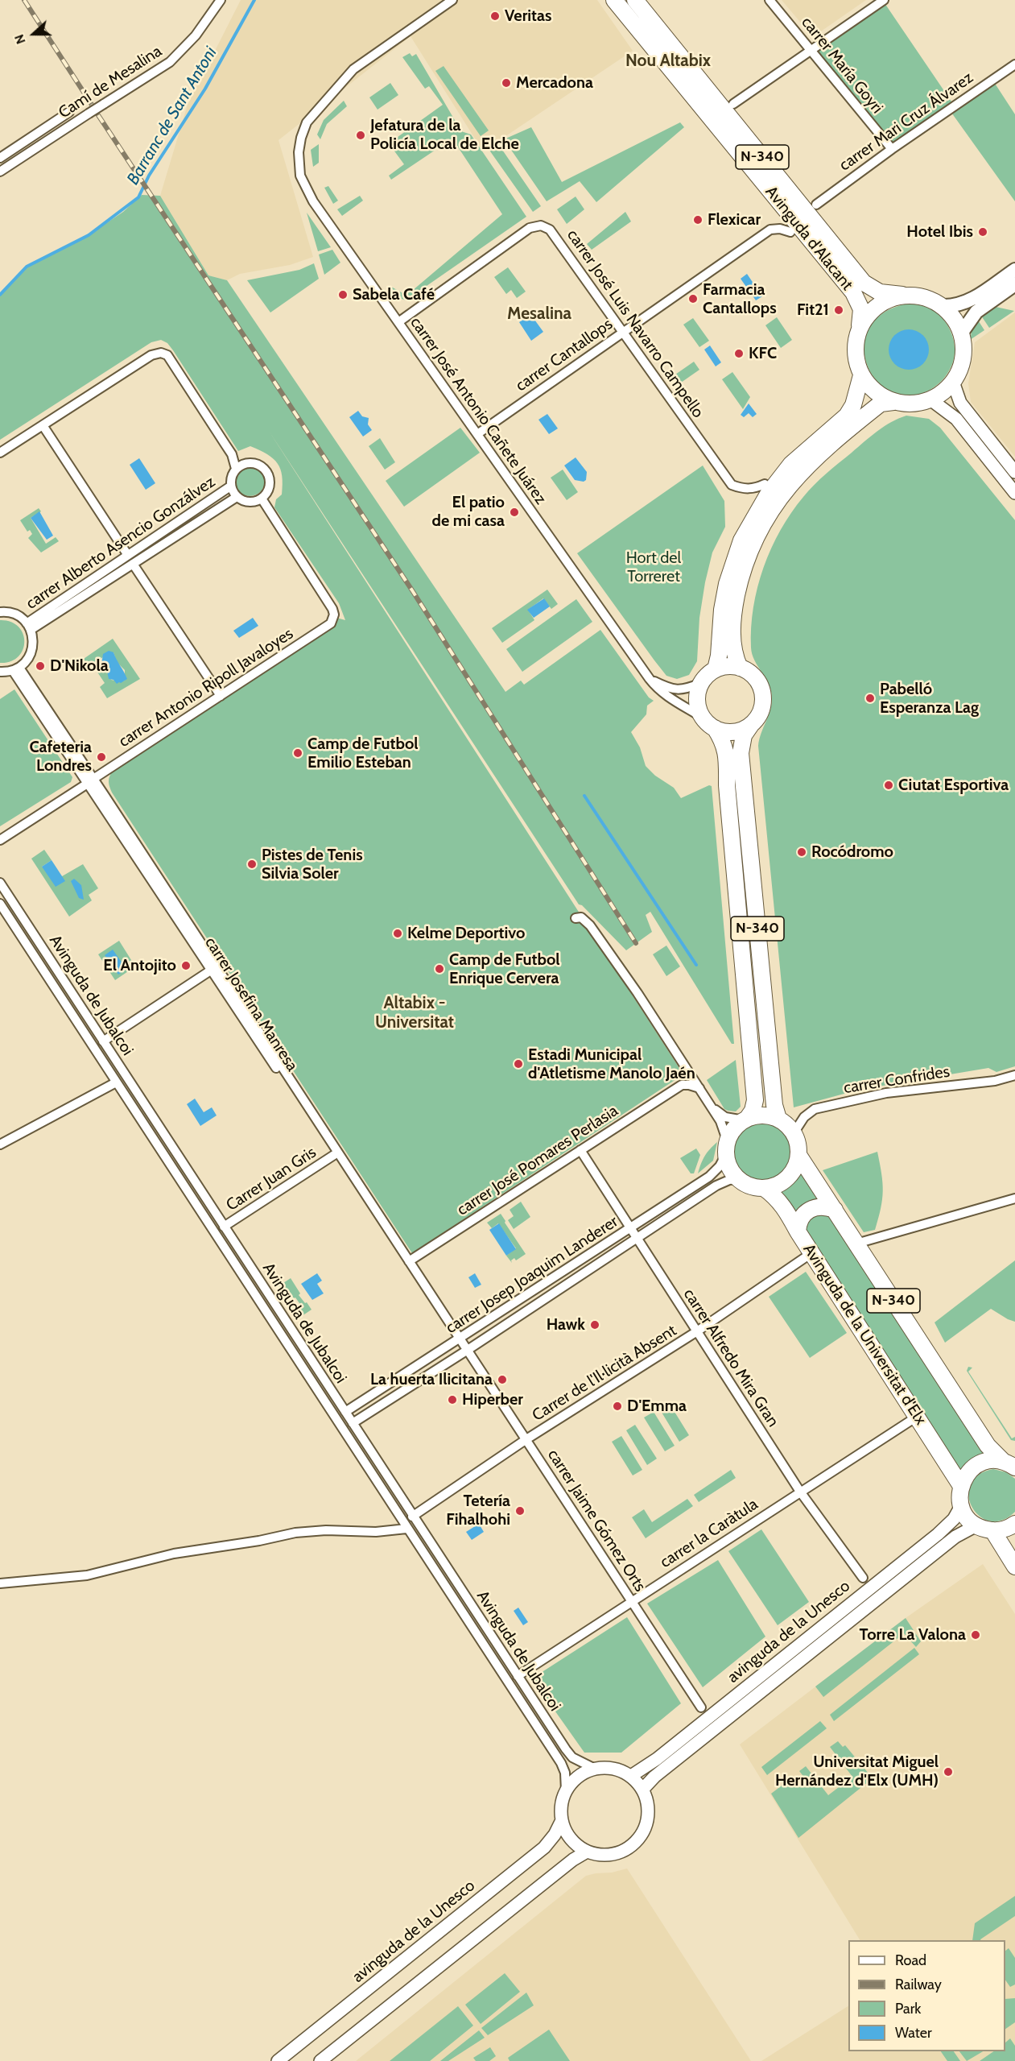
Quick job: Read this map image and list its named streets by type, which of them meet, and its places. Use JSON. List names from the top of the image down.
{
  "streets": {
    "highway": ["N-340", "Avinguda d'Alacant", "Avinguda de la Universitat d'Elx"],
    "main road": ["avinguda de la Unesco"],
    "street": [
      "carrer María Goyri",
      "Camí de Mesalina",
      "carrer Mari Cruz Álvarez",
      "carrer José Luis Navarro Campello",
      "carrer Cantallops",
      "carrer José Antonio Cañete Juárez",
      "carrer Alberto Asencio Gonzálvez",
      "carrer Antonio Ripoll Javaloyes",
      "Avinguda de Jubalcoi",
      "carrer Josefina Manresa",
      "carrer Confrides",
      "carrer José Pomares Perlasia",
      "Carrer Juan Gris",
      "carrer Josep Joaquim Landerer",
      "carrer Alfredo Mira Gran",
      "Carrer de l'Il·licità Absent",
      "carrer Jaime Gómez Orts",
      "carrer la Caràtula"
    ]
  },
  "crossings": [
    ["carrer María Goyri", "carrer Mari Cruz Álvarez"],
    ["N-340", "Avinguda d'Alacant"],
    ["N-340", "carrer José Antonio Cañete Juárez"],
    ["N-340", "carrer Confrides"],
    ["N-340", "carrer Josep Joaquim Landerer"],
    ["N-340", "Avinguda de la Universitat d'Elx"],
    ["carrer José Luis Navarro Campello", "carrer Cantallops"],
    ["carrer José Luis Navarro Campello", "carrer José Antonio Cañete Juárez"],
    ["carrer Cantallops", "carrer José Antonio Cañete Juárez"],
    ["carrer Alberto Asencio Gonzálvez", "carrer Antonio Ripoll Javaloyes"],
    ["carrer Antonio Ripoll Javaloyes", "carrer Josefina Manresa"],
    ["Avinguda de Jubalcoi", "Carrer Juan Gris"],
    ["Avinguda de Jubalcoi", "carrer Josep Joaquim Landerer"],
    ["Avinguda de Jubalcoi", "Carrer de l'Il·licità Absent"],
    ["Avinguda de Jubalcoi", "carrer la Caràtula"],
    ["Avinguda de Jubalcoi", "avinguda de la Unesco"],
    ["carrer Josefina Manresa", "carrer José Pomares Perlasia"],
    ["carrer Josefina Manresa", "Carrer Juan Gris"],
    ["carrer Josefina Manresa", "carrer Josep Joaquim Landerer"],
    ["carrer Josefina Manresa", "carrer Jaime Gómez Orts"],
    ["carrer Confrides", "carrer Josep Joaquim Landerer"],
    ["carrer Confrides", "Avinguda de la Universitat d'Elx"],
    ["carrer José Pomares Perlasia", "carrer Alfredo Mira Gran"],
    ["carrer Josep Joaquim Landerer", "Avinguda de la Universitat d'Elx"],
    ["carrer Josep Joaquim Landerer", "carrer Alfredo Mira Gran"],
    ["carrer Josep Joaquim Landerer", "carrer Jaime Gómez Orts"],
    ["Avinguda de la Universitat d'Elx", "Carrer de l'Il·licità Absent"],
    ["Avinguda de la Universitat d'Elx", "carrer la Caràtula"],
    ["carrer Alfredo Mira Gran", "Carrer de l'Il·licità Absent"],
    ["carrer Alfredo Mira Gran", "carrer la Caràtula"],
    ["Carrer de l'Il·licità Absent", "carrer Jaime Gómez Orts"],
    ["carrer Jaime Gómez Orts", "carrer la Caràtula"]
  ],
  "districts": ["Nou Altabix", "Mesalina", "Altabix - Universitat"],
  "water": ["Barranc de Sant Antoni"],
  "parks": ["Hort del Torreret"],
  "places": [
    "Veritas",
    "Mercadona",
    "Jefatura de la Policía Local de Elche",
    "Flexicar",
    "Hotel Ibis",
    "Sabela Café",
    "Farmacia Cantallops",
    "Fit21",
    "KFC",
    "El patio de mi casa",
    "D'Nikola",
    "Pabelló Esperanza Lag",
    "Camp de Futbol Emilio Esteban",
    "Cafeteria Londres",
    "Ciutat Esportiva",
    "Rocódromo",
    "Pistes de Tenis Silvia Soler",
    "Kelme Deportivo",
    "El Antojito",
    "Camp de Futbol Enrique Cervera",
    "Estadi Municipal d'Atletisme Manolo Jaén",
    "Hawk",
    "La huerta Ilicitana",
    "Hiperber",
    "D'Emma",
    "Tetería Fihalhohi",
    "Torre La Valona",
    "Universitat Miguel Hernández d'Elx (UMH)"
  ],
  "legend": [
    "Road",
    "Railway",
    "Park",
    "Water"
  ],
  "north": "left"
}
